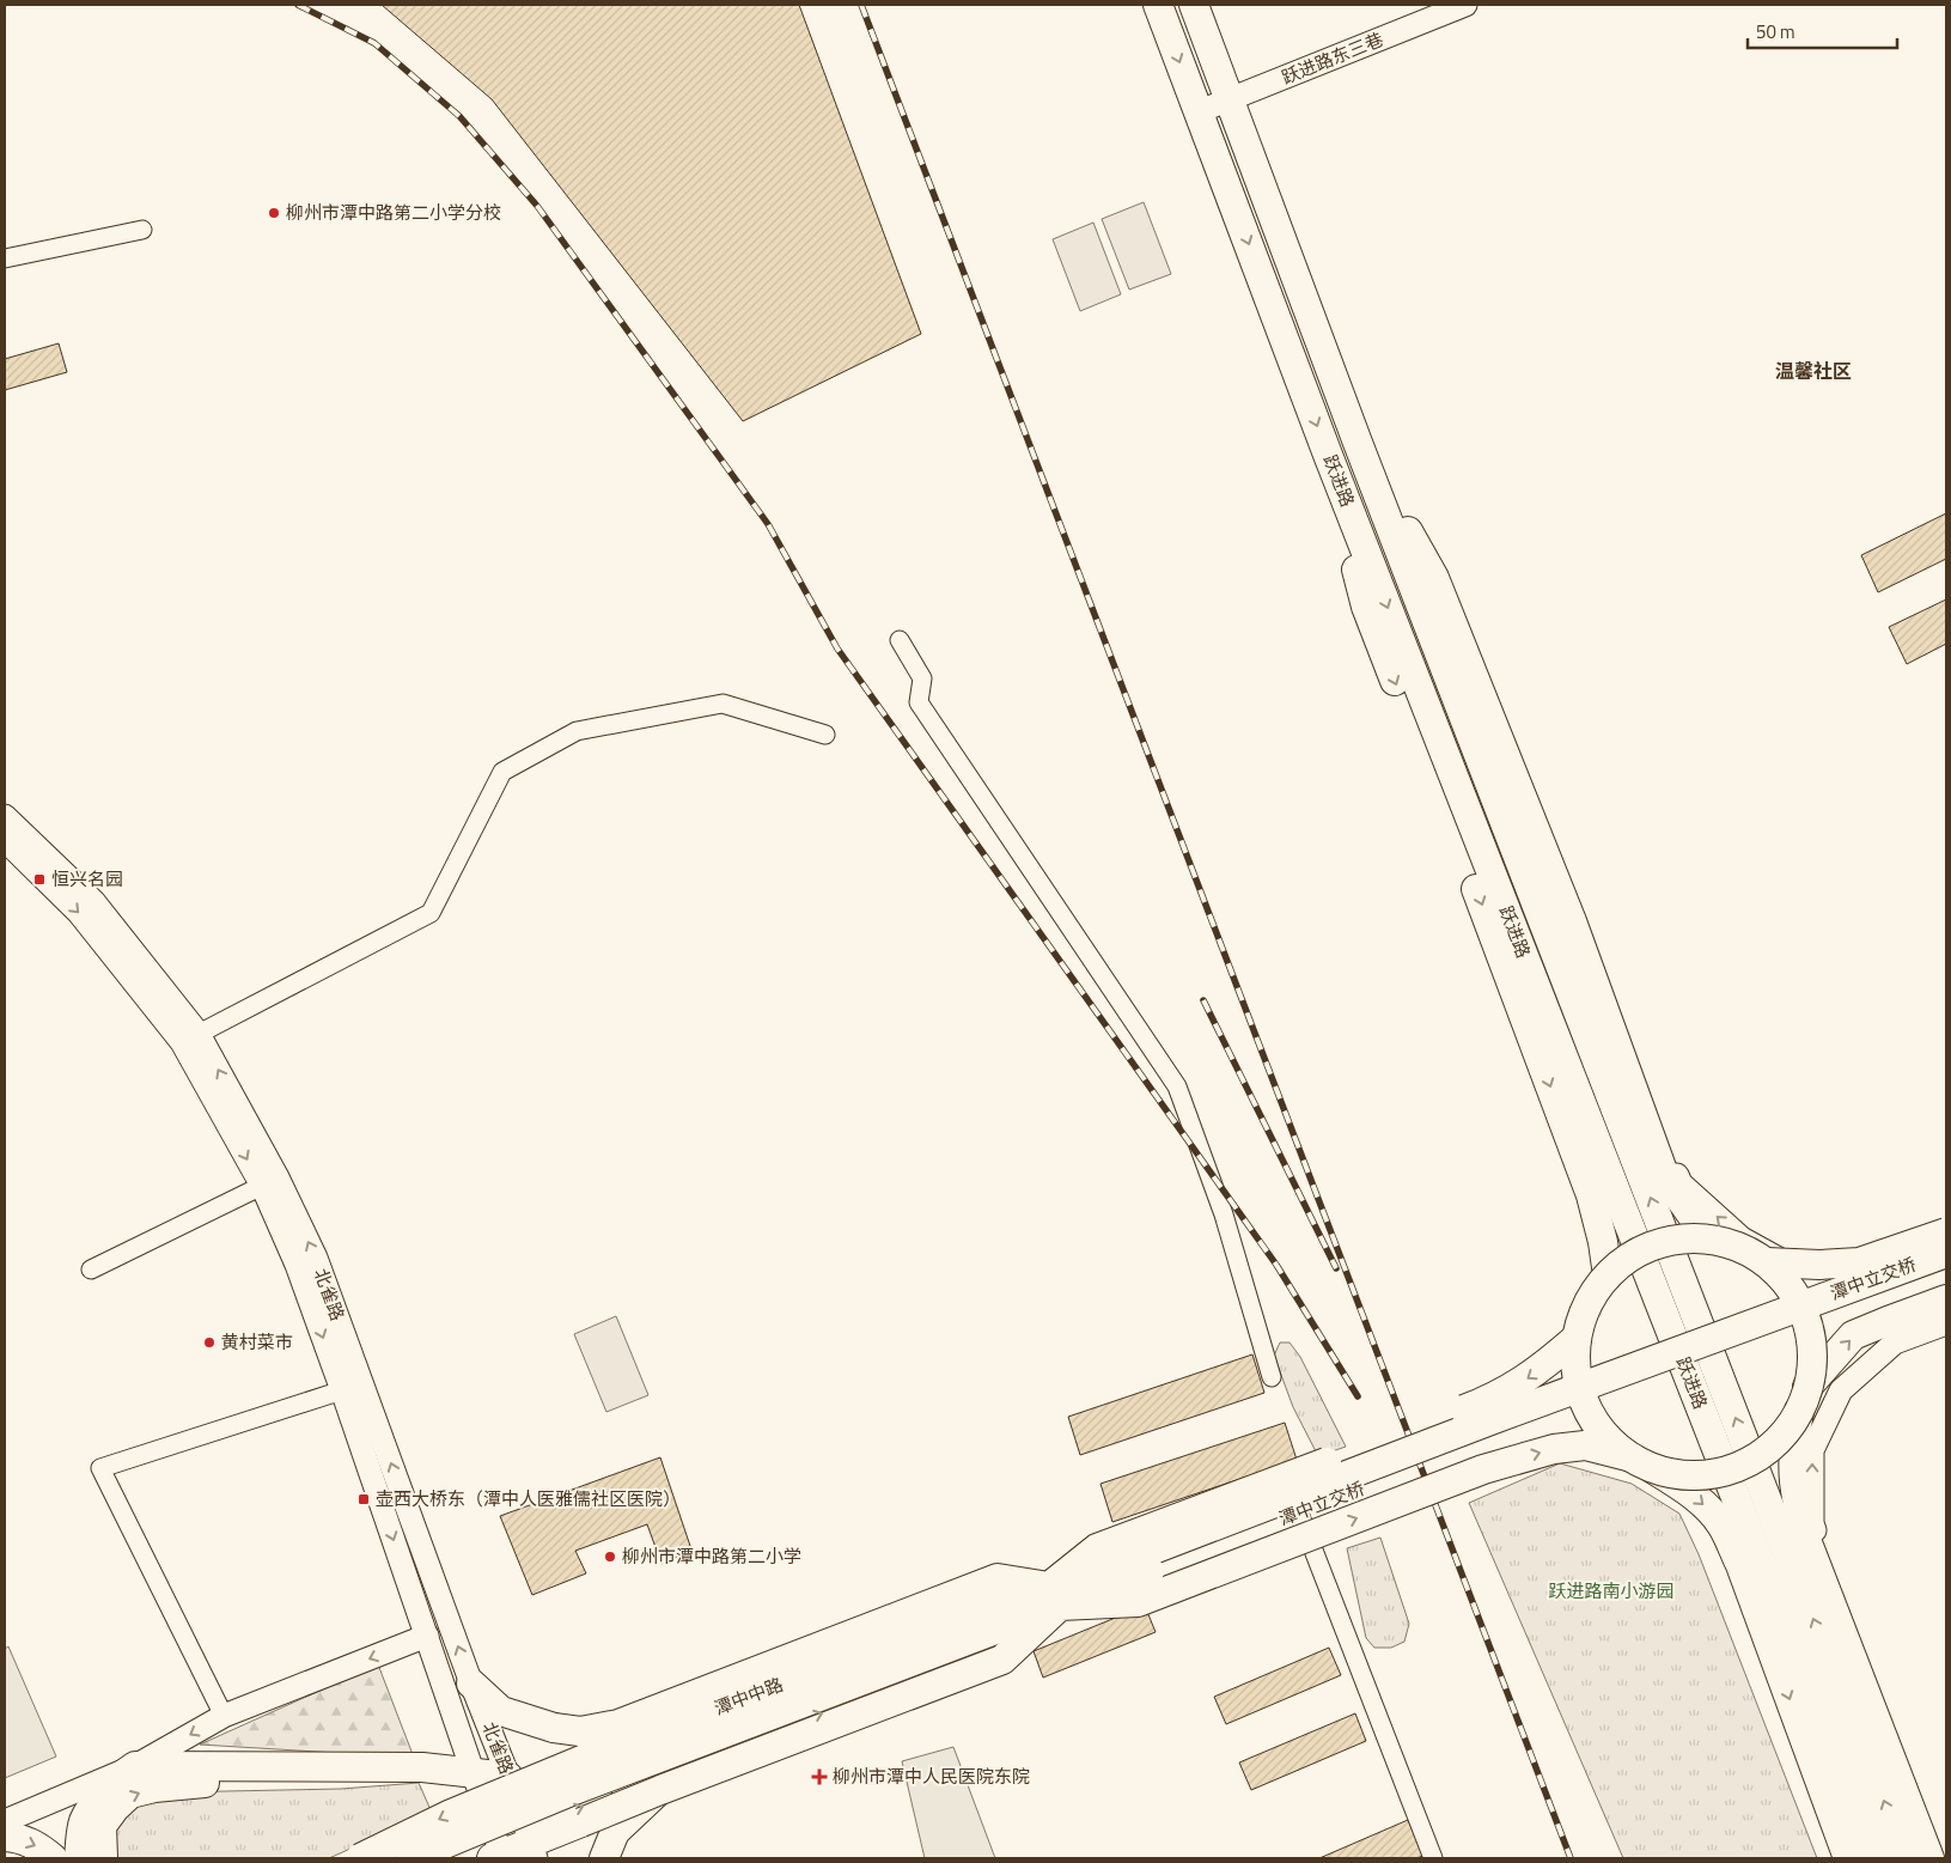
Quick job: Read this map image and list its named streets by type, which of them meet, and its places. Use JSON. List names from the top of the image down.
{
  "streets": {
    "main road": ["跃进路", "潭中立交桥", "潭中中路"],
    "street": ["跃进路东三巷", "北雀路"]
  },
  "crossings": [
    ["跃进路东三巷", "跃进路"],
    ["潭中立交桥", "潭中中路"]
  ],
  "districts": ["温馨社区"],
  "parks": ["跃进路南小游园"],
  "places": {
    "other": ["柳州市潭中路第二小学分校", "黄村菜市", "柳州市潭中路第二小学"],
    "transit": ["恒兴名园", "壶西大桥东（潭中人医雅儒社区医院）"],
    "health": ["柳州市潭中人民医院东院"]
  },
  "scale_bar": "50 m"
}
